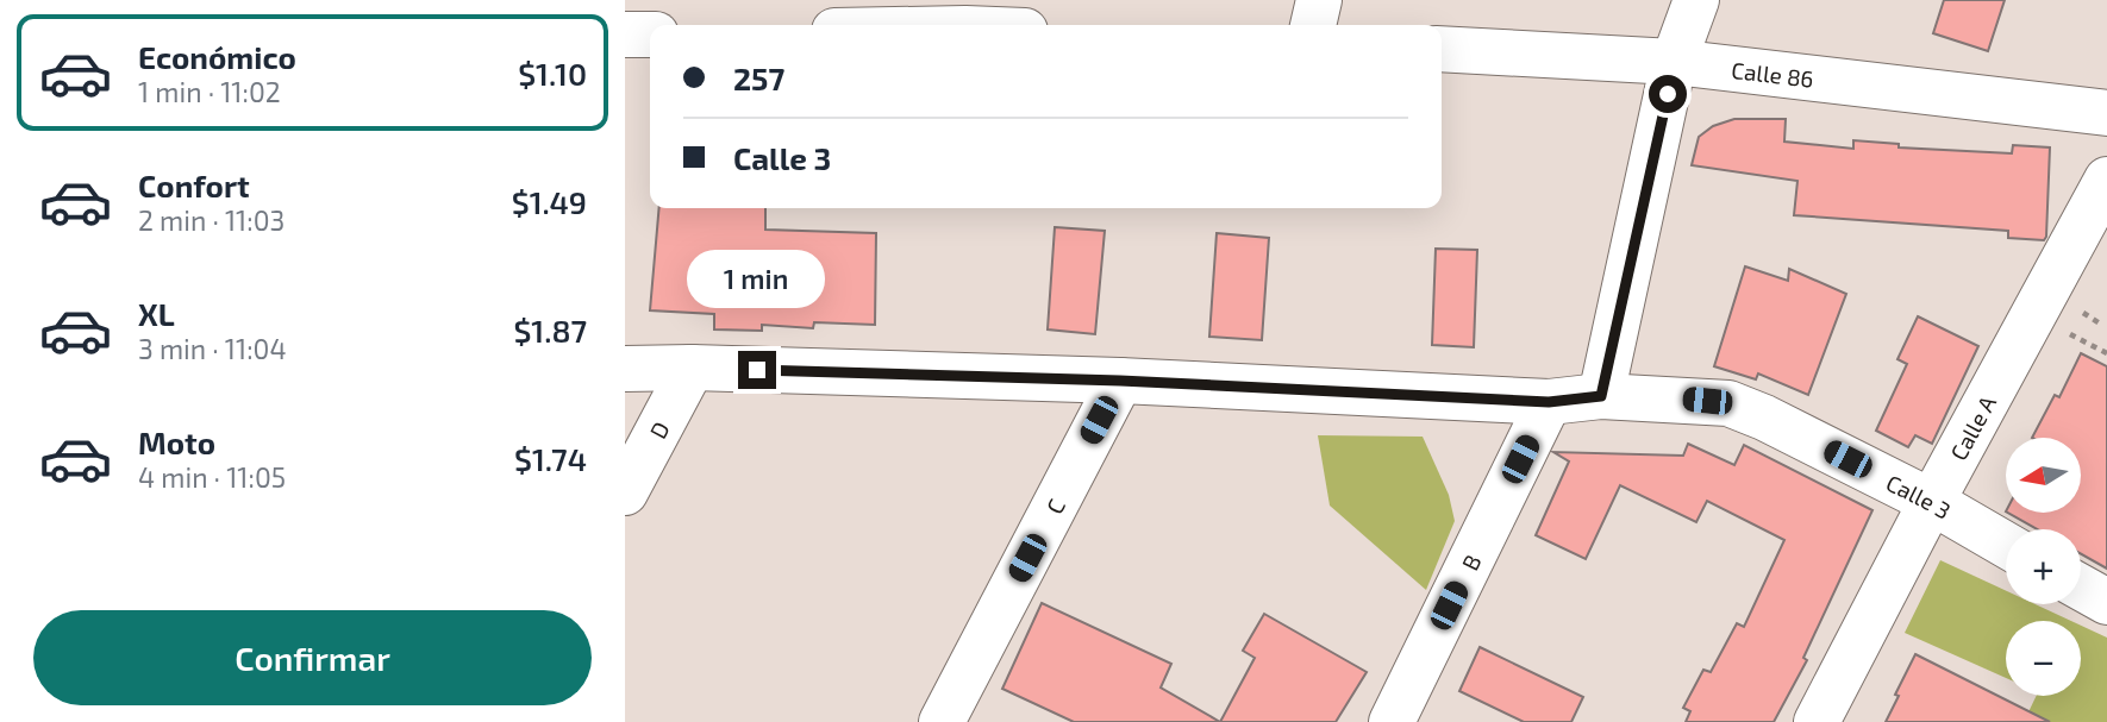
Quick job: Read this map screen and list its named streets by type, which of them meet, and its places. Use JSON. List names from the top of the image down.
{
  "streets": {
    "street": [
      "Calle 86",
      "Calle A",
      "D",
      "Calle 3",
      "C",
      "B"
    ]
  },
  "crossings": [
    ["Calle A", "Calle 3"],
    ["D", "Calle 3"],
    ["Calle 3", "C"],
    ["Calle 3", "B"]
  ],
  "north": "left",
  "page": {
    "list": [
      {
        "name": "Económico",
        "note": "1 min · 11:02",
        "value": "$1.10"
      },
      {
        "name": "Confort",
        "note": "2 min · 11:03",
        "value": "$1.49"
      },
      {
        "name": "XL",
        "note": "3 min · 11:04",
        "value": "$1.87"
      },
      {
        "name": "Moto",
        "note": "4 min · 11:05",
        "value": "$1.74"
      }
    ],
    "banner": ["257", "Calle 3"],
    "bubble": "1 min",
    "map_buttons": ["+", "−"],
    "buttons": "Confirmar"
  }
}
